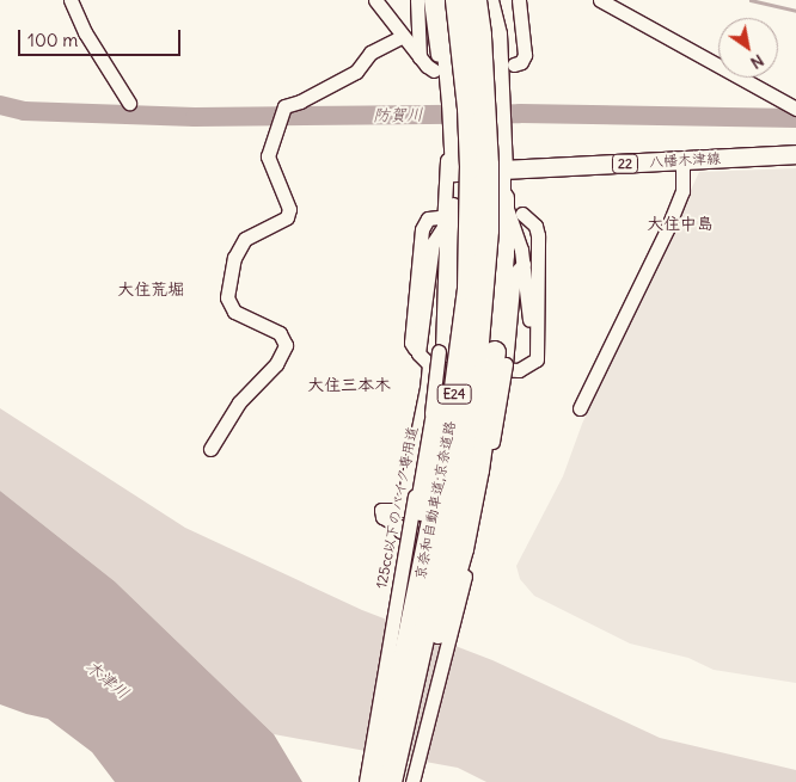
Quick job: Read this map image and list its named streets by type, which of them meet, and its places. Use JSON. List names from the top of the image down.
{
  "streets": {
    "highway": ["E24", "京奈和自動車道;京奈道路"],
    "main road": ["八幡木津線", "22"]
  },
  "districts": ["大住中島", "大住荒堀", "大住三本木"],
  "water": ["防賀川", "木津川"],
  "scale_bar": "100 m",
  "north": "bottom right"
}
